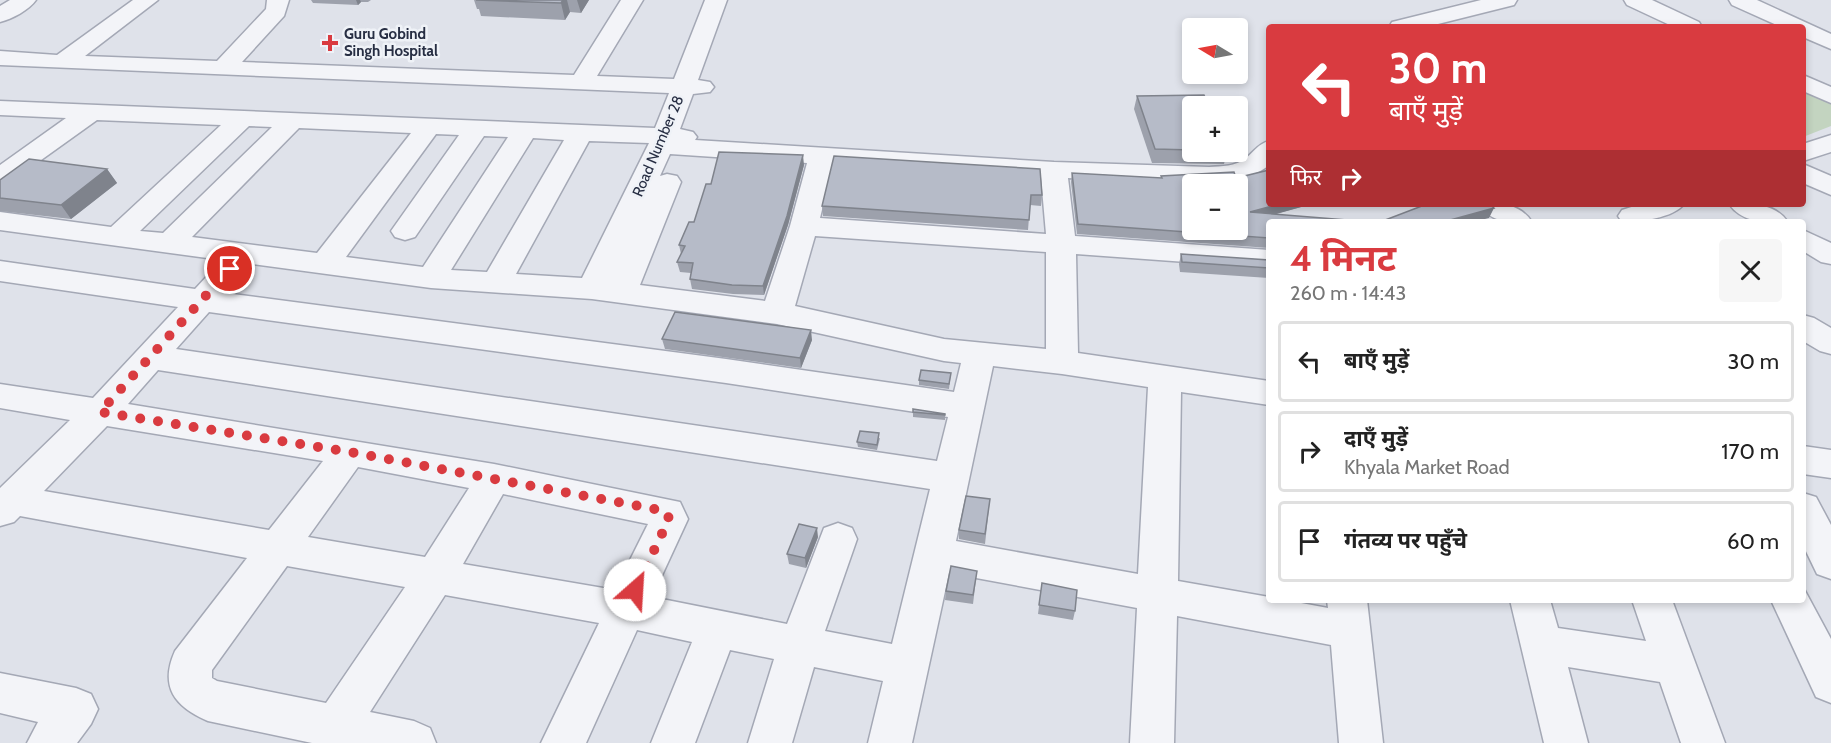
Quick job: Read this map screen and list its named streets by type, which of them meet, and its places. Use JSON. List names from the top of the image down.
{
  "streets": {
    "street": ["Road Number 28"]
  },
  "places": {
    "health": ["Guru Gobind Singh Hospital"]
  },
  "north": "left",
  "page": {
    "map_buttons": ["+", "−"],
    "turn": ["30 m", "बाएँ मुड़ें"],
    "then": "फिर",
    "heading": ["4 मिनट", "260 m · 14:43"],
    "list": [
      {
        "name": "बाएँ मुड़ें",
        "value": "30 m"
      },
      {
        "name": "दाएँ मुड़ें",
        "note": "Khyala Market Road",
        "value": "170 m"
      },
      {
        "name": "गंतव्य पर पहुँचे",
        "value": "60 m"
      }
    ]
  }
}
